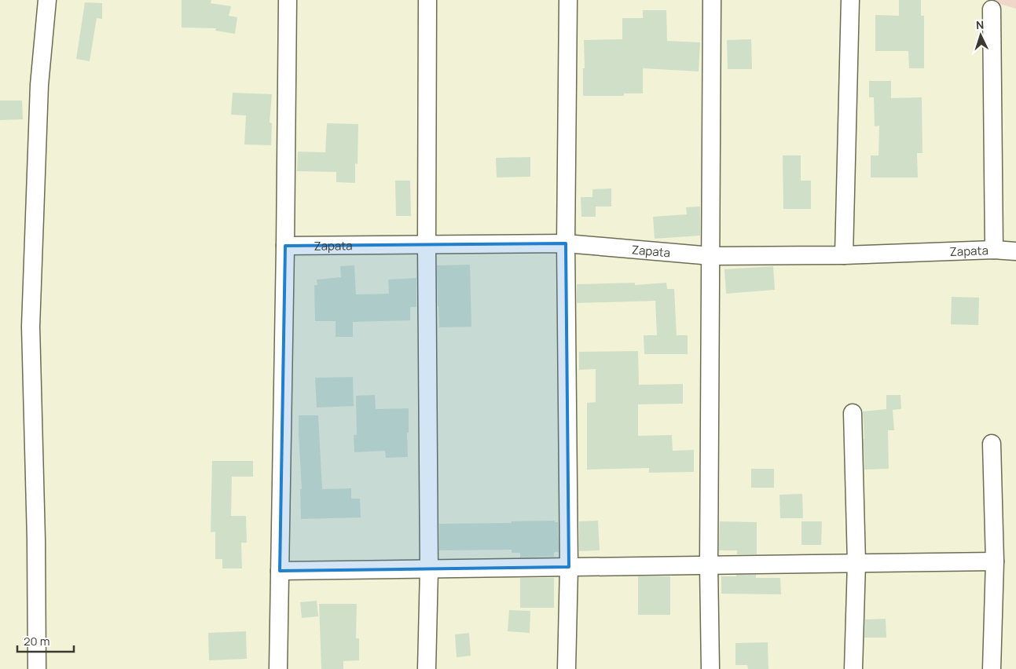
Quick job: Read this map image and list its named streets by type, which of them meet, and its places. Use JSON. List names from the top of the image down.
{
  "streets": {
    "street": ["Zapata"]
  },
  "scale_bar": "20 m",
  "north": "top"
}
